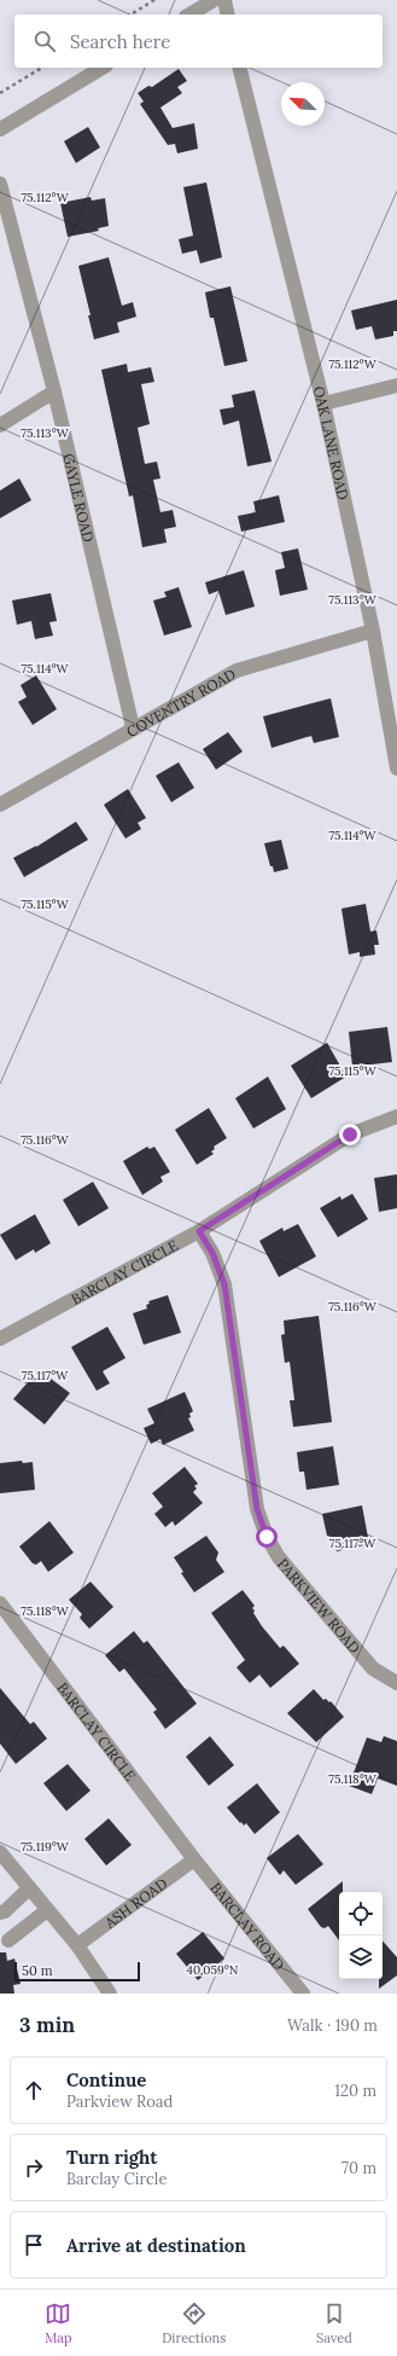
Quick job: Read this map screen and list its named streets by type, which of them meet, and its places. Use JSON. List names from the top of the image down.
{
  "streets": {
    "street": [
      "OAK LANE ROAD",
      "GAYLE ROAD",
      "COVENTRY ROAD",
      "BARCLAY CIRCLE",
      "PARKVIEW ROAD",
      "ASH ROAD",
      "BARCLAY ROAD"
    ]
  },
  "crossings": [
    ["OAK LANE ROAD", "COVENTRY ROAD"],
    ["GAYLE ROAD", "COVENTRY ROAD"],
    ["BARCLAY CIRCLE", "PARKVIEW ROAD"],
    ["BARCLAY CIRCLE", "ASH ROAD"],
    ["BARCLAY CIRCLE", "BARCLAY ROAD"],
    ["ASH ROAD", "BARCLAY ROAD"]
  ],
  "scale_bar": "50 m",
  "north": "top left",
  "page": {
    "search": "Search here",
    "scale": "50 m",
    "heading": ["3 min", "Walk · 190 m"],
    "list": [
      ["Continue", "Parkview Road", "120 m"],
      ["Turn right", "Barclay Circle", "70 m"],
      "Arrive at destination"
    ],
    "nav": ["Map", "Directions", "Saved"]
  },
  "coordinates": [
    "75.112°W",
    "75.113°W",
    "75.114°W",
    "75.115°W",
    "75.116°W",
    "75.117°W",
    "75.118°W",
    "75.119°W",
    "40.059°N"
  ]
}
